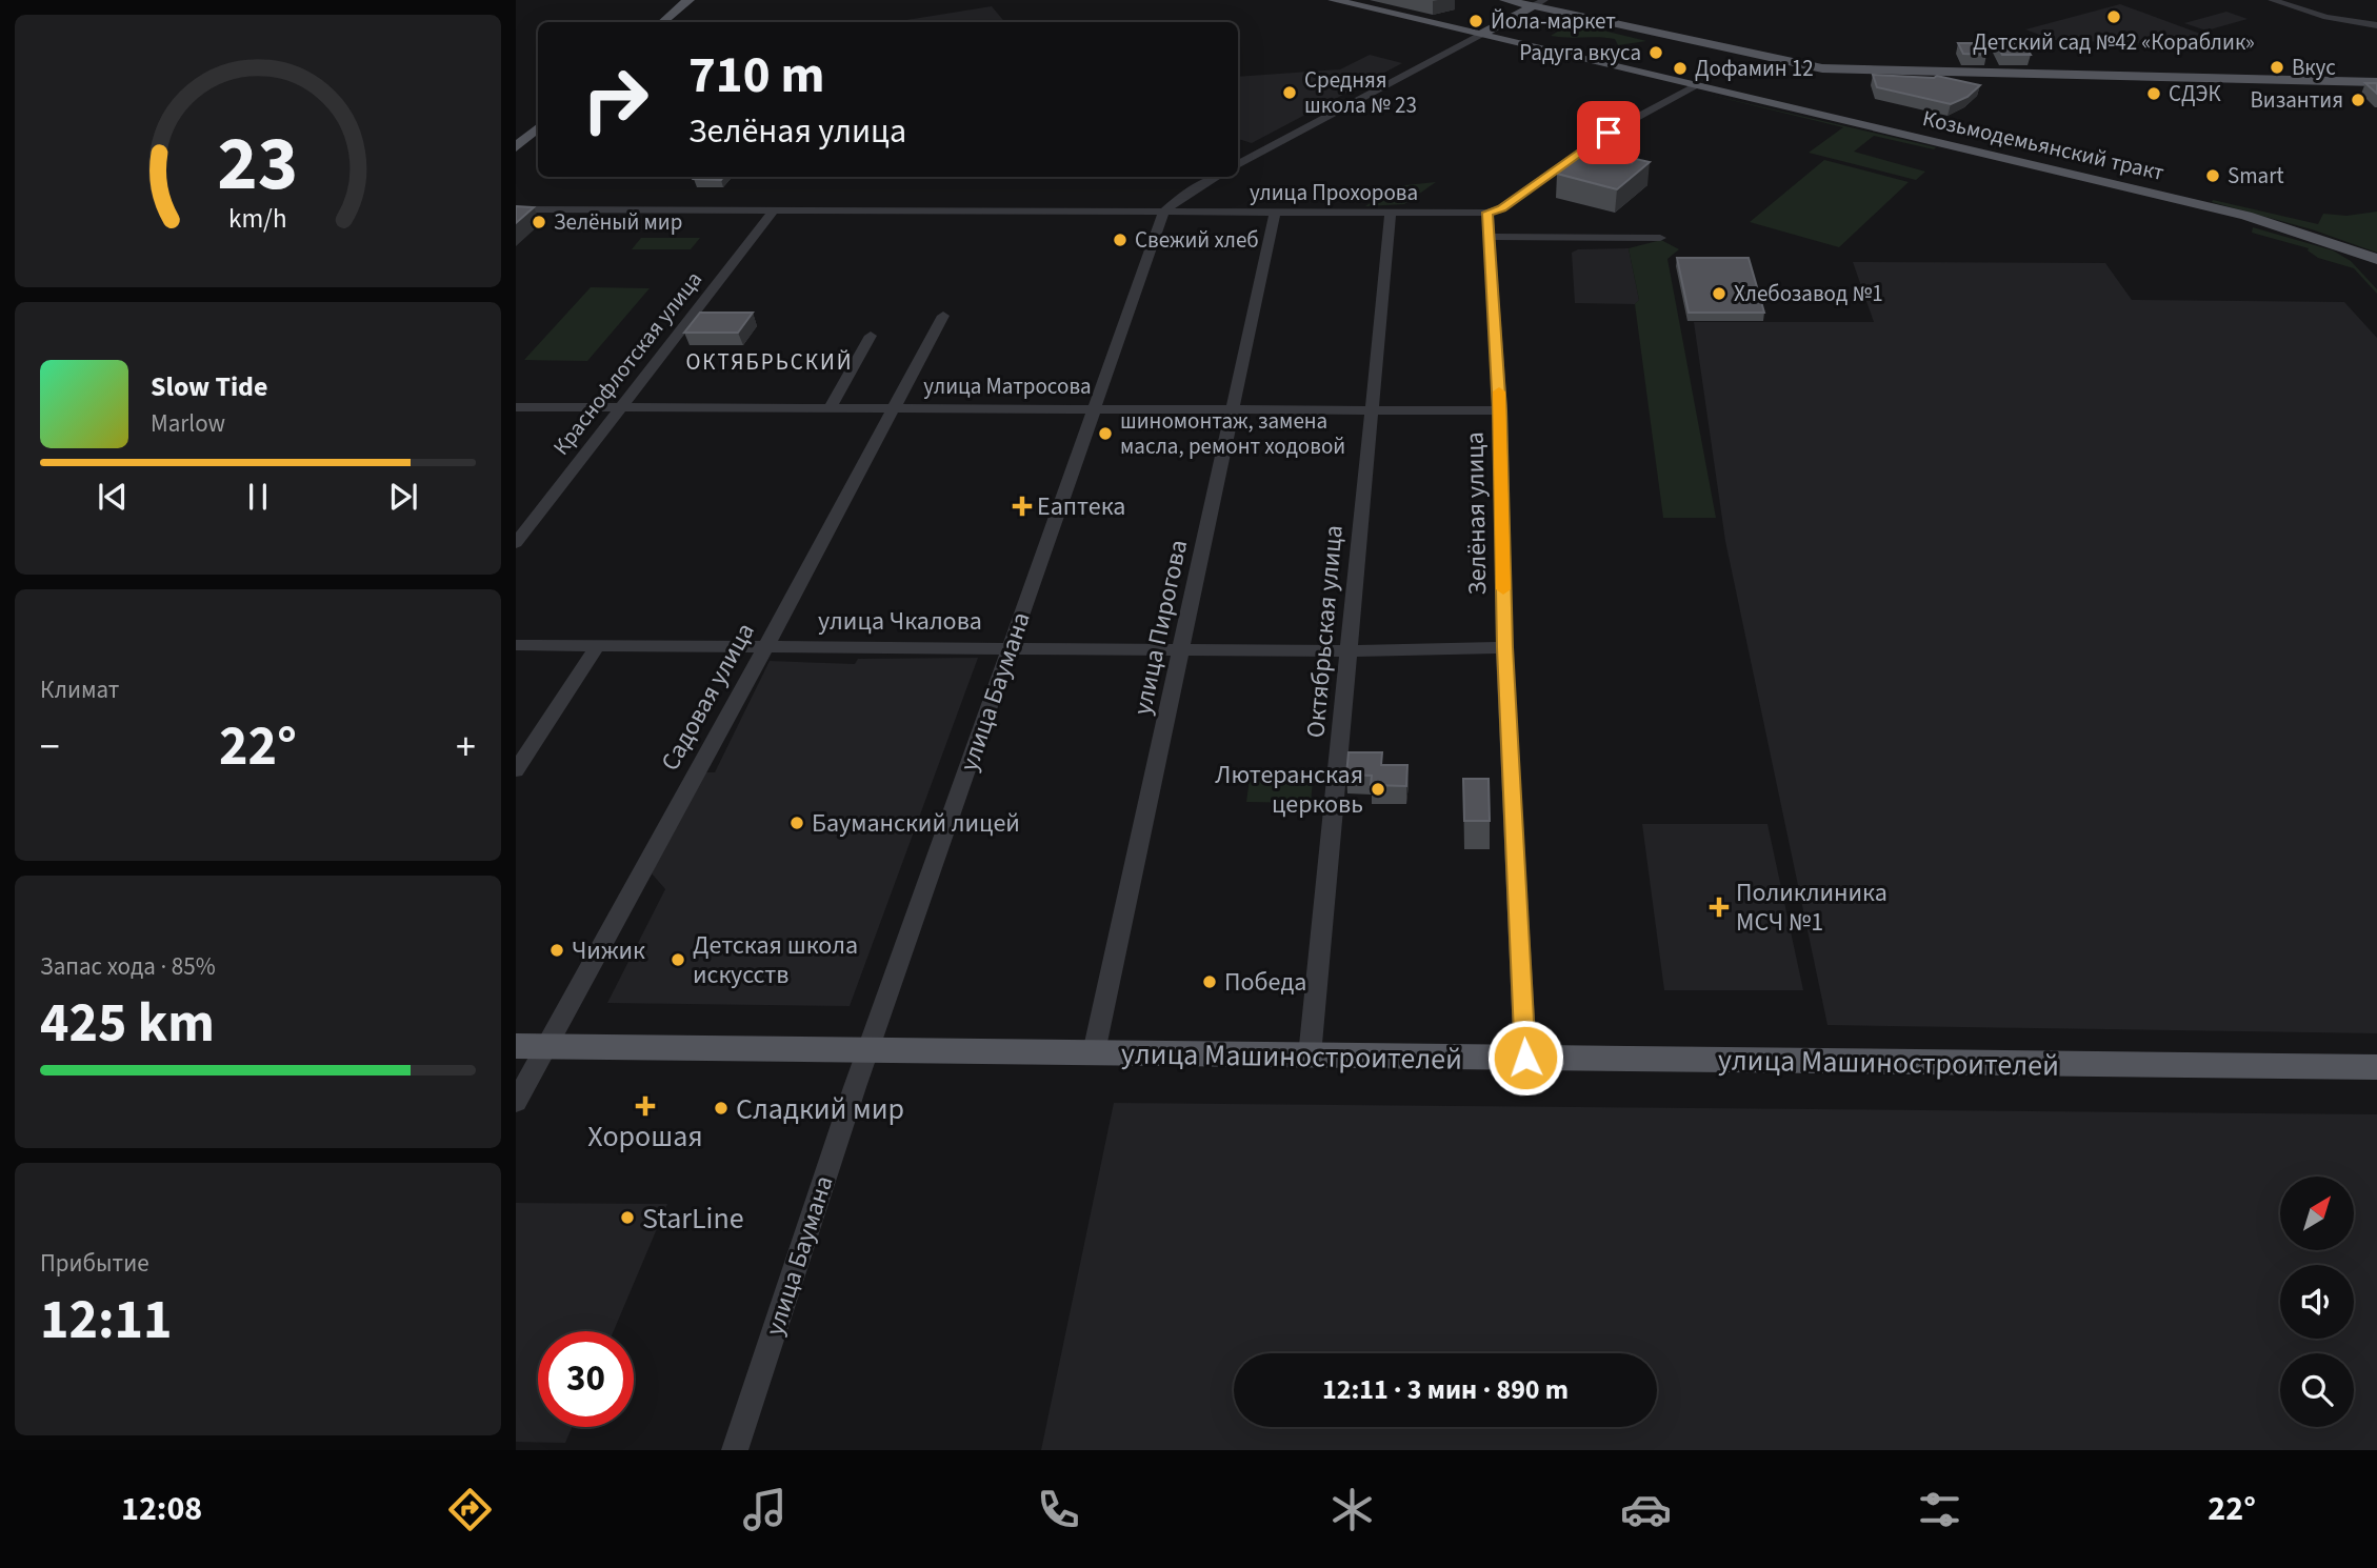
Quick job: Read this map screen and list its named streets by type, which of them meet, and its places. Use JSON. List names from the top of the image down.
{
  "streets": {
    "main road": ["Козьмодемьянский тракт", "улица Машиностроителей"],
    "street": [
      "улица Прохорова",
      "Краснофлотская улица",
      "улица Матросова",
      "Зелёная улица",
      "улица Чкалова",
      "улица Пирогова",
      "Октябрьская улица",
      "улица Баумана",
      "Садовая улица"
    ]
  },
  "crossings": [
    ["улица Прохорова", "Краснофлотская улица"],
    ["улица Прохорова", "Зелёная улица"],
    ["улица Прохорова", "улица Пирогова"],
    ["улица Прохорова", "Октябрьская улица"],
    ["улица Прохорова", "улица Баумана"],
    ["Краснофлотская улица", "улица Матросова"],
    ["улица Матросова", "Зелёная улица"],
    ["улица Матросова", "улица Пирогова"],
    ["улица Матросова", "Октябрьская улица"],
    ["улица Матросова", "улица Баумана"],
    ["улица Матросова", "Садовая улица"],
    ["Зелёная улица", "улица Чкалова"],
    ["Зелёная улица", "улица Машиностроителей"],
    ["улица Чкалова", "улица Пирогова"],
    ["улица Чкалова", "Октябрьская улица"],
    ["улица Чкалова", "улица Баумана"],
    ["улица Чкалова", "Садовая улица"],
    ["улица Пирогова", "улица Машиностроителей"],
    ["Октябрьская улица", "улица Машиностроителей"],
    ["улица Баумана", "улица Машиностроителей"],
    ["Садовая улица", "улица Машиностроителей"]
  ],
  "districts": ["ОКТЯБРЬСКИЙ"],
  "places": {
    "other": [
      "Детский сад №42 «Кораблик»",
      "Йола-маркет",
      "Радуга вкуса",
      "Вкус",
      "Дофамин 12",
      "Средняя школа № 23",
      "СДЭК",
      "Византия",
      "Smart",
      "Зелёный мир",
      "Свежий хлеб",
      "Хлебозавод №1",
      "шиномонтаж, замена масла, ремонт ходовой",
      "Лютеранская церковь",
      "Бауманский лицей",
      "Чижик",
      "Детская школа искусств",
      "Победа",
      "Сладкий мир",
      "StarLine"
    ],
    "health": ["Еаптека", "Поликлиника МСЧ №1", "Хорошая"]
  },
  "north": "top right",
  "page": {
    "turn": ["710 m", "Зелёная улица"],
    "song": ["Slow Tide", "Marlow"],
    "tile": [
      "Климат",
      ["Запас хода · 85%", "425 km"],
      ["Прибытие", "12:11"]
    ],
    "heat": ["−", "22°", "+"],
    "limit": "30",
    "trip": "12:11 · 3 мин · 890 m",
    "tabs": ["12:08", "22°"],
    "gauge": ["23", "km/h"]
  }
}
